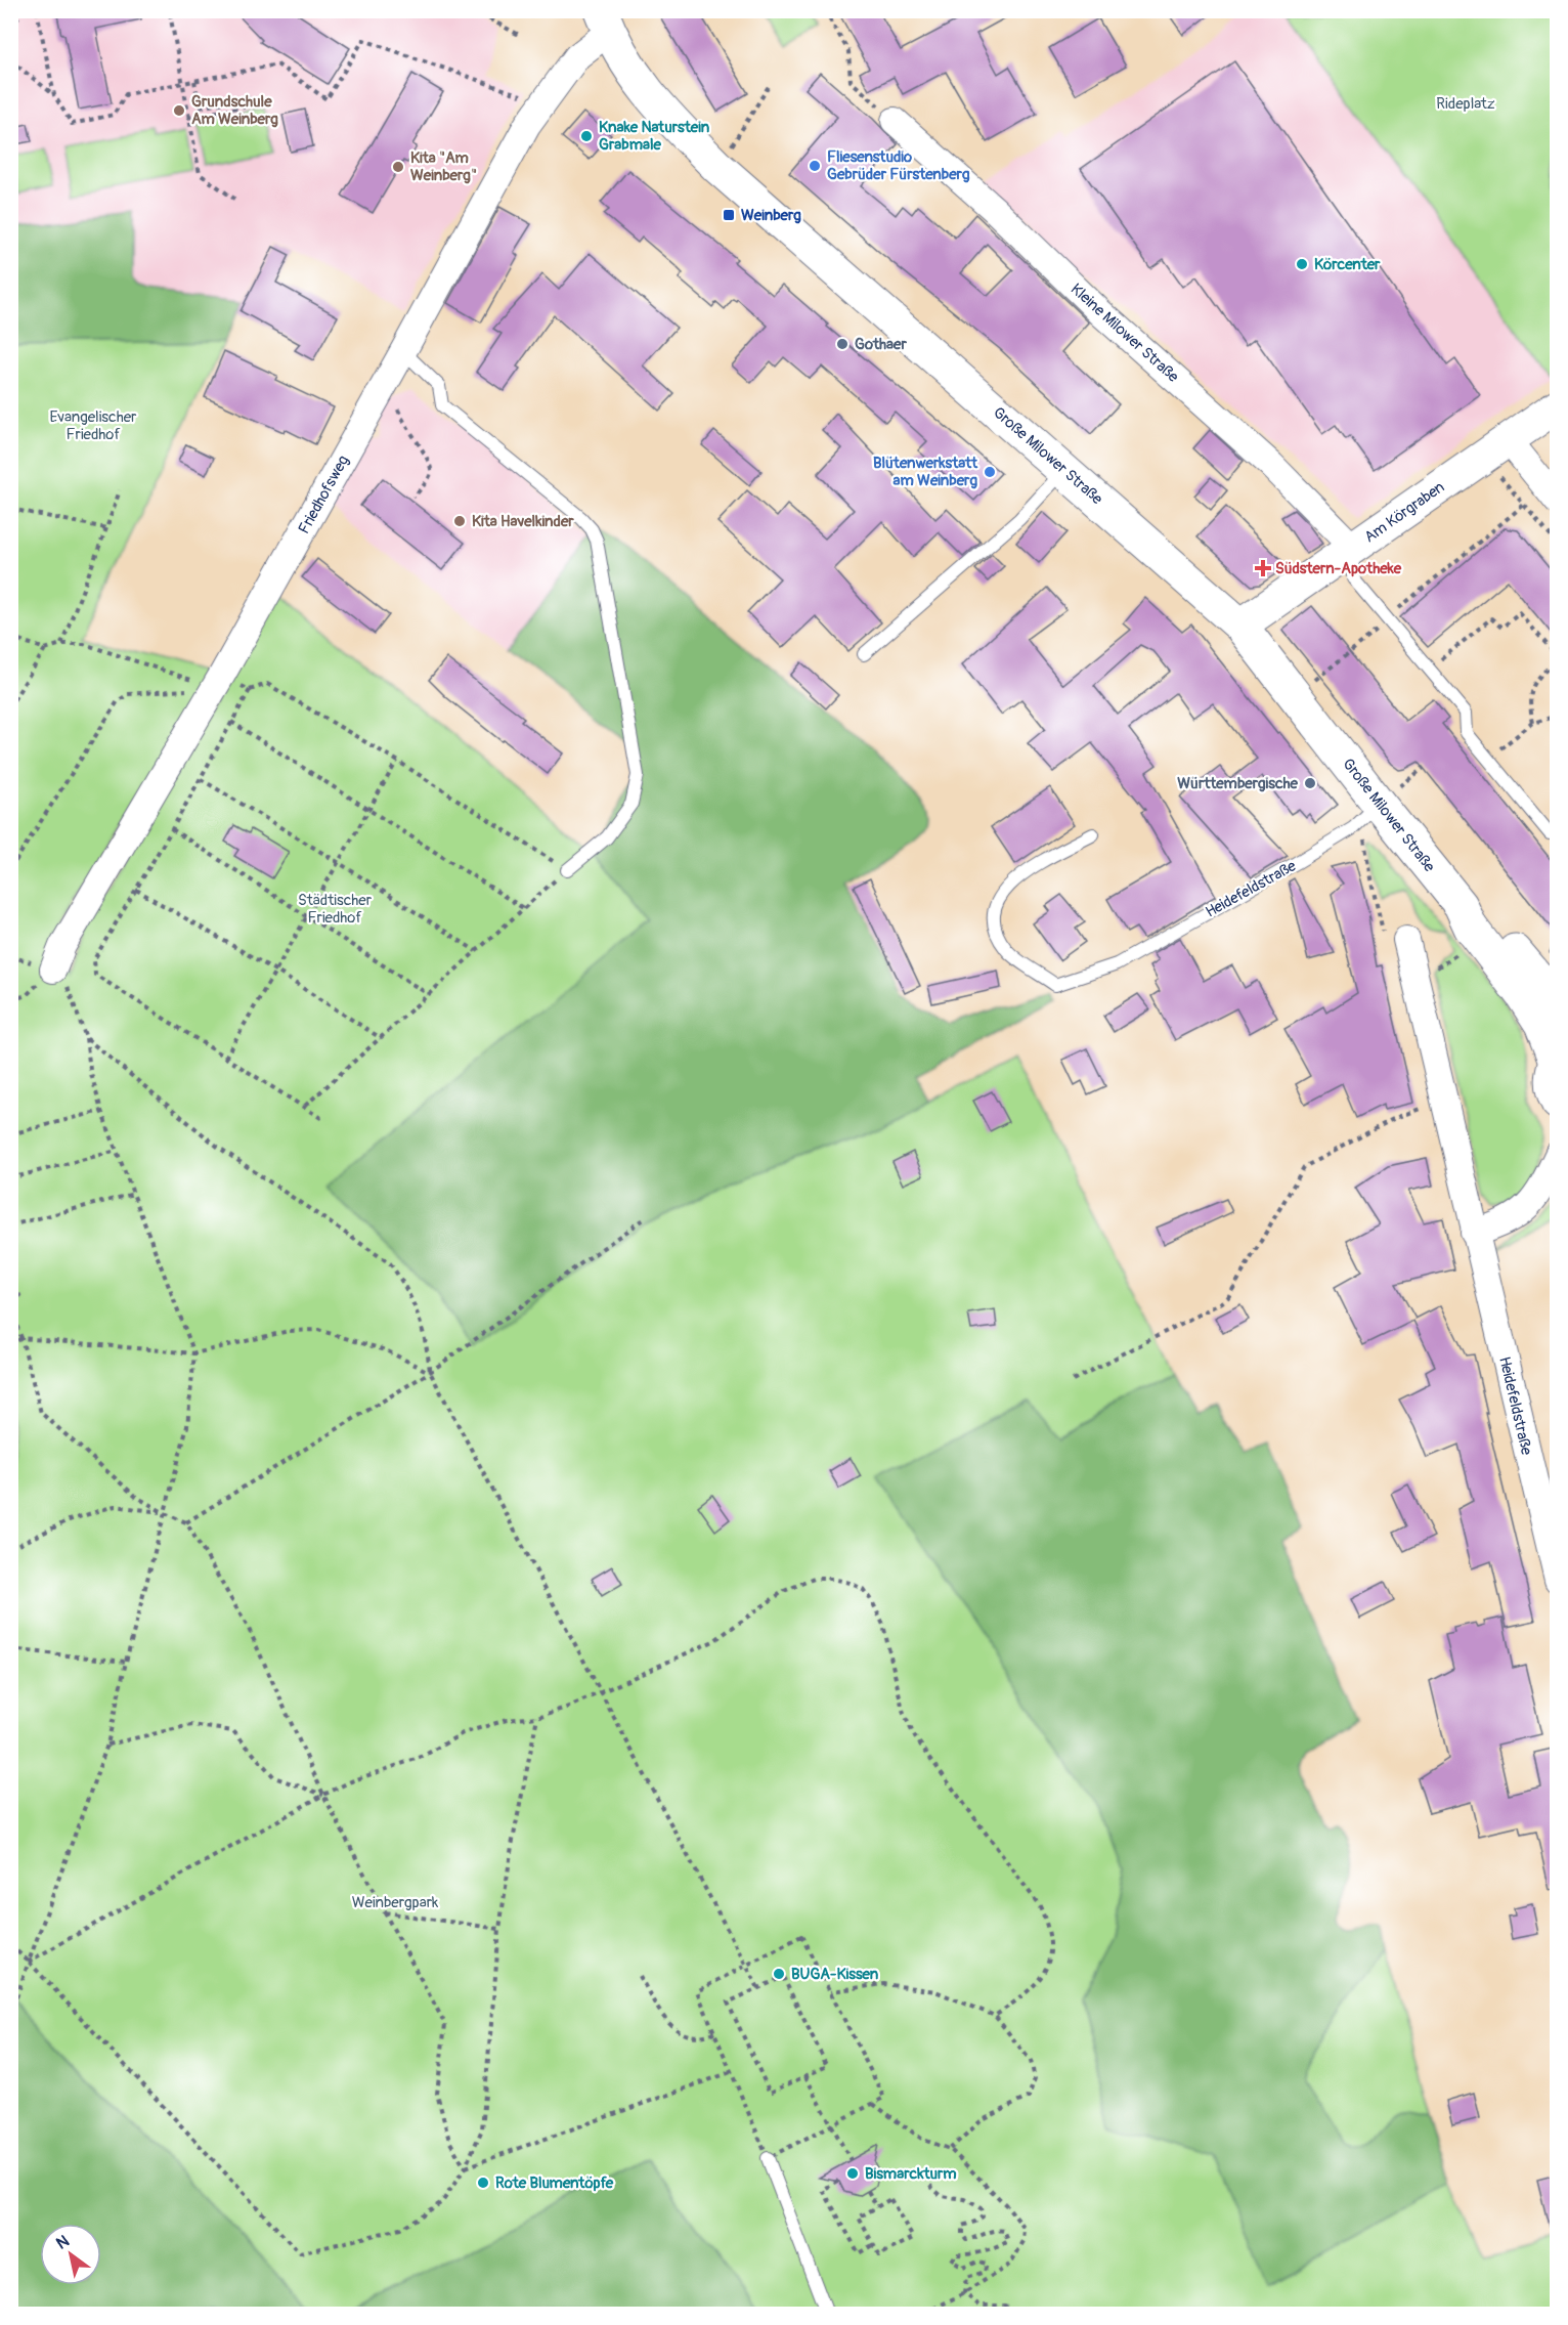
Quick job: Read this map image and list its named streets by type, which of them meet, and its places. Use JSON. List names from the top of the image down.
{
  "streets": {
    "main road": ["Große Milower Straße"],
    "street": [
      "Kleine Milower Straße",
      "Friedhofsweg",
      "Am Körgraben",
      "Heidefeldstraße"
    ]
  },
  "crossings": [
    ["Kleine Milower Straße", "Am Körgraben"],
    ["Große Milower Straße", "Friedhofsweg"],
    ["Große Milower Straße", "Am Körgraben"],
    ["Große Milower Straße", "Heidefeldstraße"]
  ],
  "parks": [
    "Rideplatz",
    "Evangelischer Friedhof",
    "Städtischer Friedhof",
    "Weinbergpark"
  ],
  "places": {
    "other": [
      "Grundschule Am Weinberg",
      "Knake Naturstein Grabmale",
      "Fliesenstudio Gebrüder Fürstenberg",
      "Kita \"Am Weinberg\"",
      "Körcenter",
      "Gothaer",
      "Blütenwerkstatt am Weinberg",
      "Kita Havelkinder",
      "Württembergische",
      "BUGA-Kissen",
      "Bismarckturm",
      "Rote Blumentöpfe"
    ],
    "transit": ["Weinberg"],
    "health": ["Südstern-Apotheke"]
  },
  "north": "top left"
}
